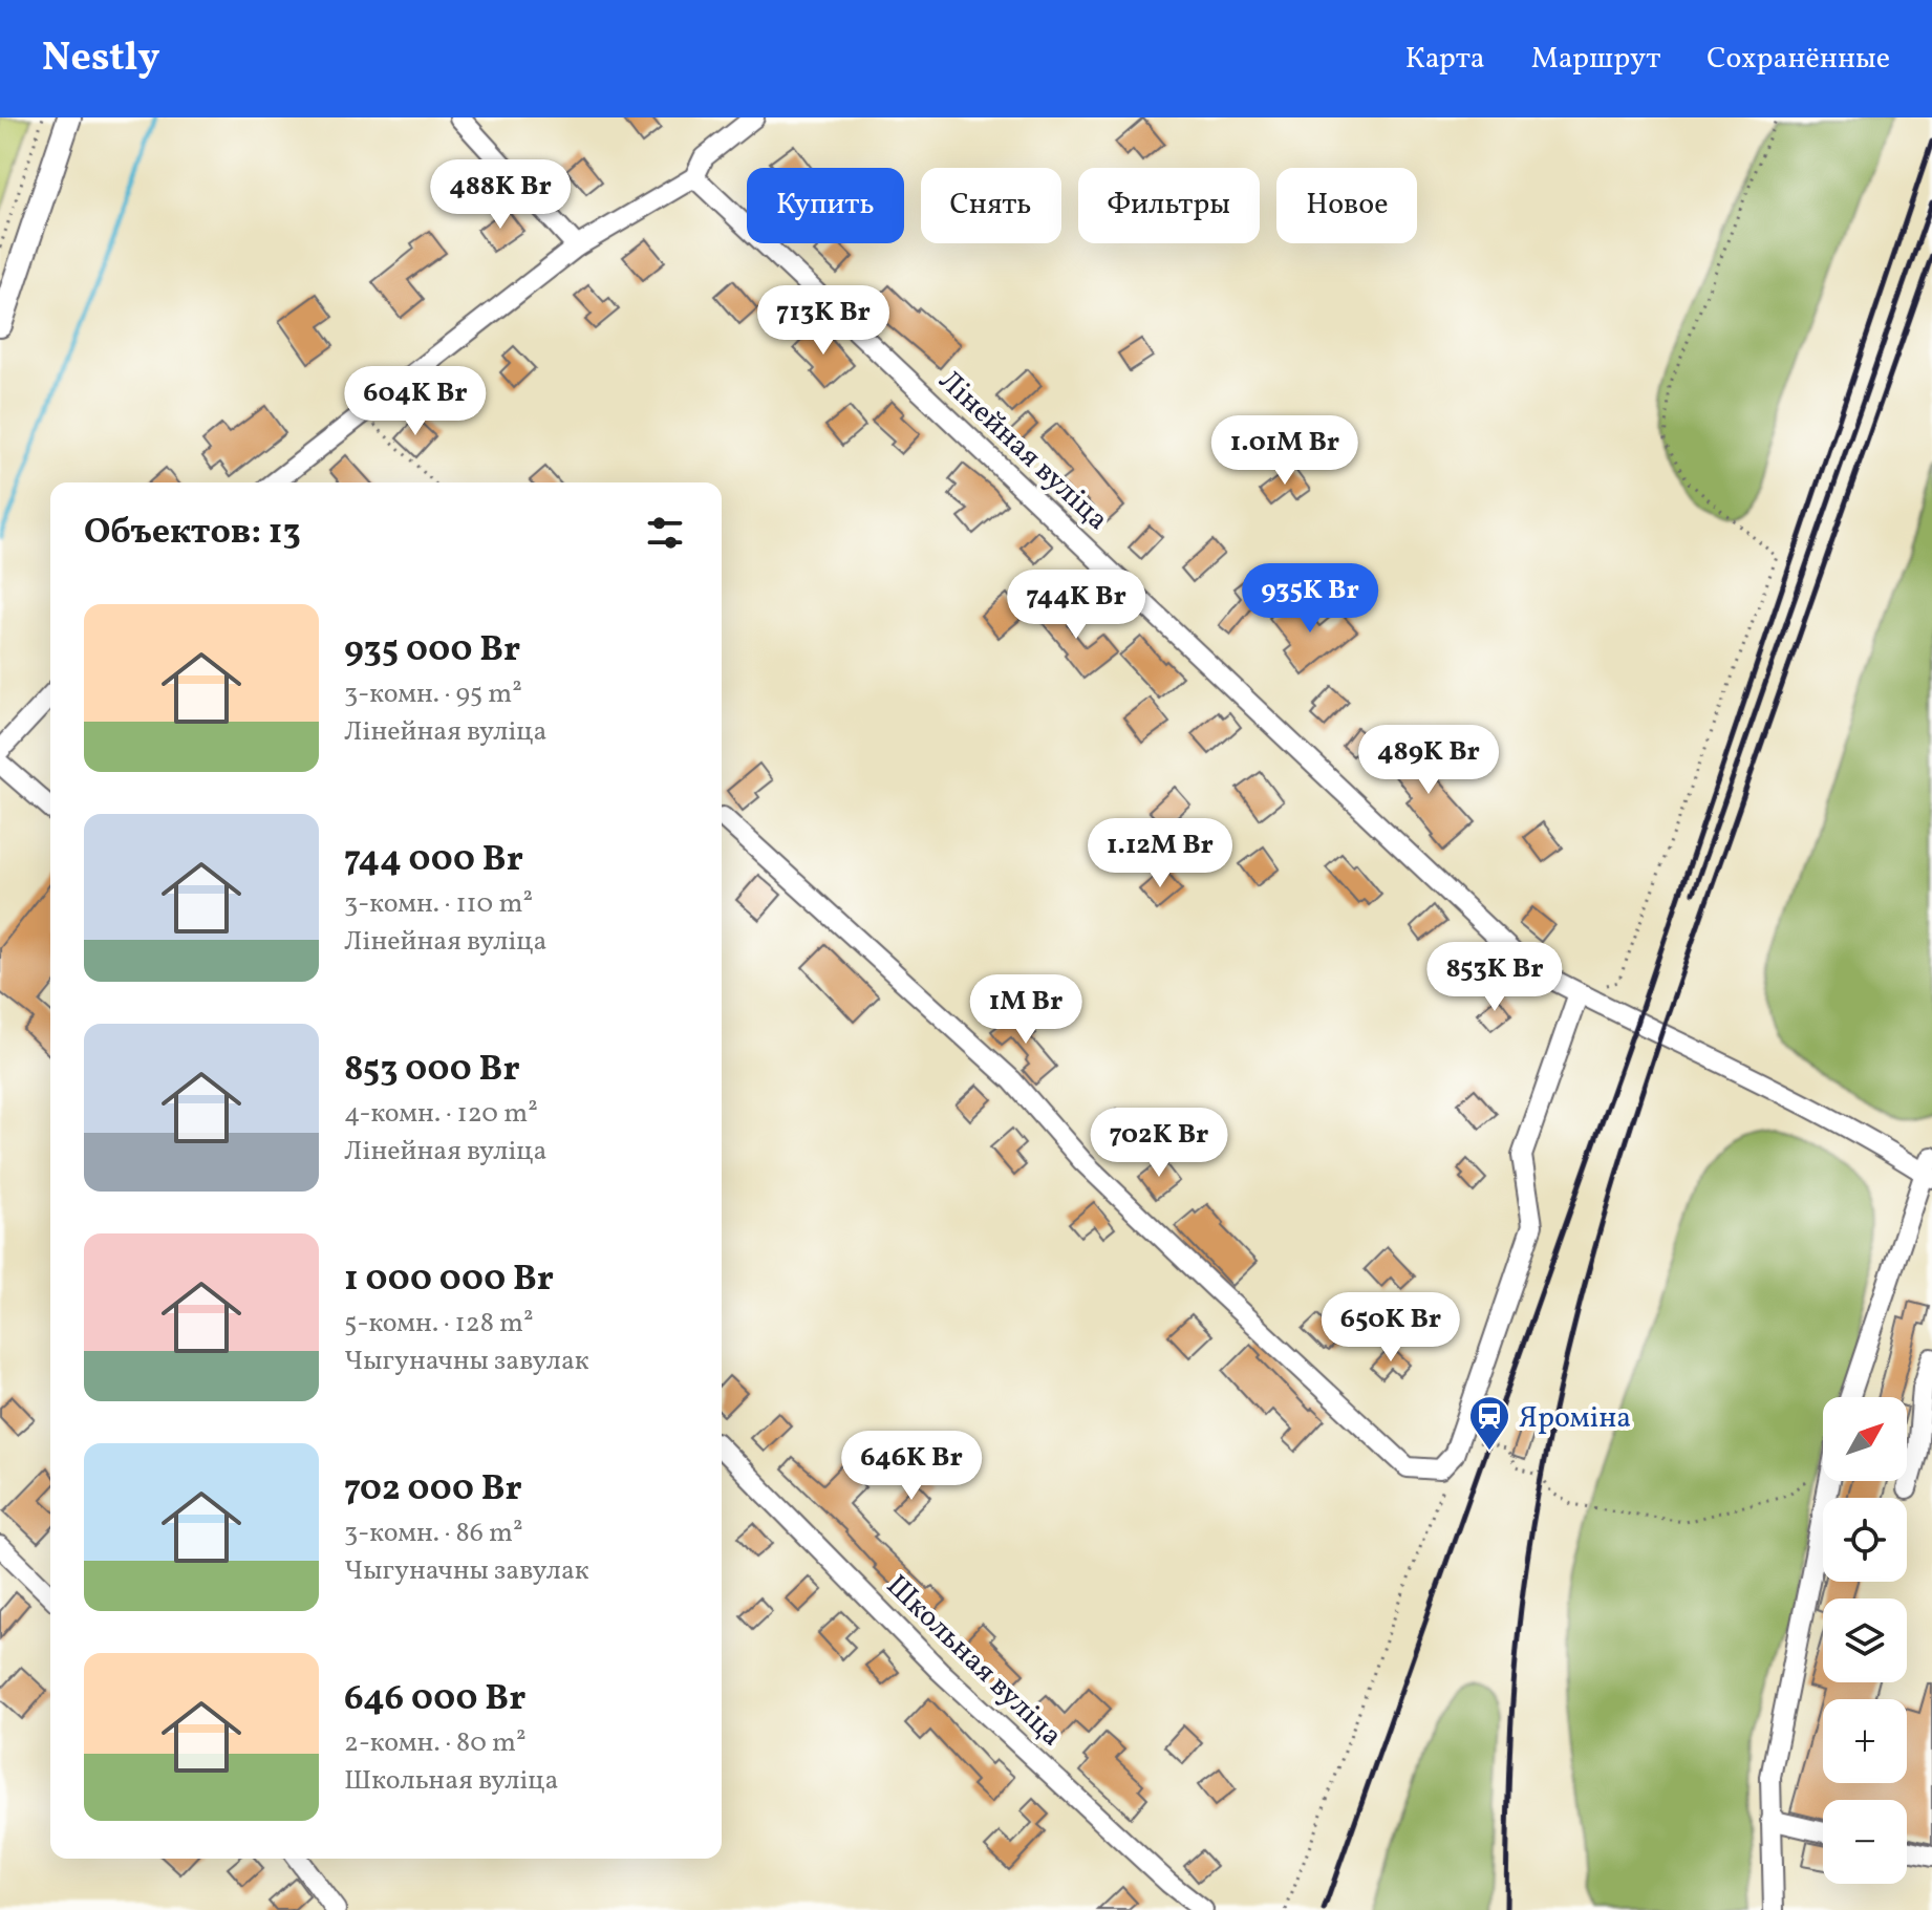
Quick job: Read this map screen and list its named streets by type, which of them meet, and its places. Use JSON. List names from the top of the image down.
{
  "streets": {
    "street": ["Лінейная вуліца", "Школьная вуліца"]
  },
  "places": {
    "station": ["Яроміна"]
  },
  "north": "top right",
  "page": {
    "header": "Nestly",
    "nav": ["Карта", "Маршрут", "Сохранённые"],
    "price": [
      "488K Br",
      "713K Br",
      "604K Br",
      "1.01M Br",
      "935K Br",
      "744K Br",
      "489K Br",
      "1.12M Br",
      "853K Br",
      "1M Br",
      "702K Br",
      "650K Br",
      "646K Br"
    ],
    "chip": [
      "Купить",
      "Снять",
      "Фильтры",
      "Новое"
    ],
    "heading": "Объектов: 13",
    "list": [
      {
        "name": "935 000 Br",
        "note": "3-комн. · 95 m² · Лінейная вуліца"
      },
      {
        "name": "744 000 Br",
        "note": "3-комн. · 110 m² · Лінейная вуліца"
      },
      {
        "name": "853 000 Br",
        "note": "4-комн. · 120 m² · Лінейная вуліца"
      },
      {
        "name": "1 000 000 Br",
        "note": "5-комн. · 128 m² · Чыгуначны завулак"
      },
      {
        "name": "702 000 Br",
        "note": "3-комн. · 86 m² · Чыгуначны завулак"
      },
      {
        "name": "646 000 Br",
        "note": "2-комн. · 80 m² · Школьная вуліца"
      }
    ],
    "map_buttons": ["+", "−"]
  }
}
